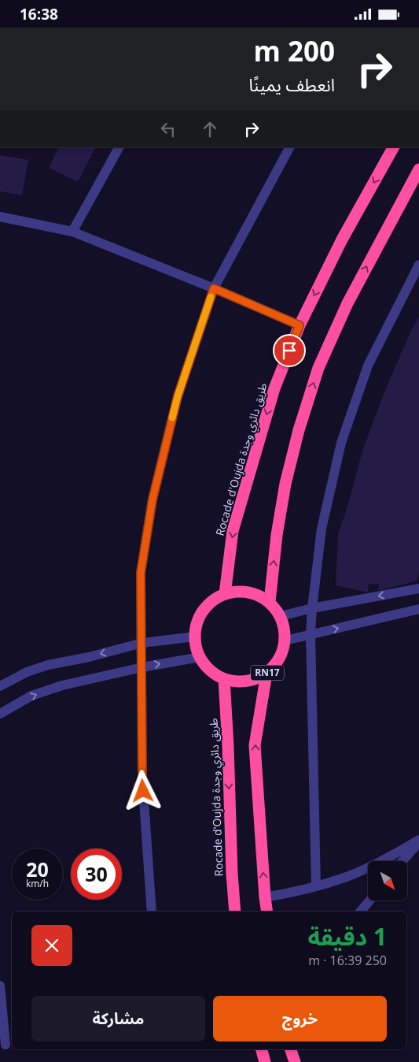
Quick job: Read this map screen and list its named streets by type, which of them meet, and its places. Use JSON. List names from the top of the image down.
{
  "streets": {
    "highway": ["Rocade d'Oujda طريق دائري وجدة", "RN17"]
  },
  "crossings": [
    ["Rocade d'Oujda طريق دائري وجدة", "RN17"]
  ],
  "north": "bottom right",
  "page": {
    "status": "16:38",
    "turn": ["200 m", "انعطف يمينًا"],
    "speed": "20 km/h",
    "limit": "30",
    "heading": ["1 دقيقة", "250 m · 16:39"],
    "buttons": ["خروج", "مشاركة"]
  }
}
